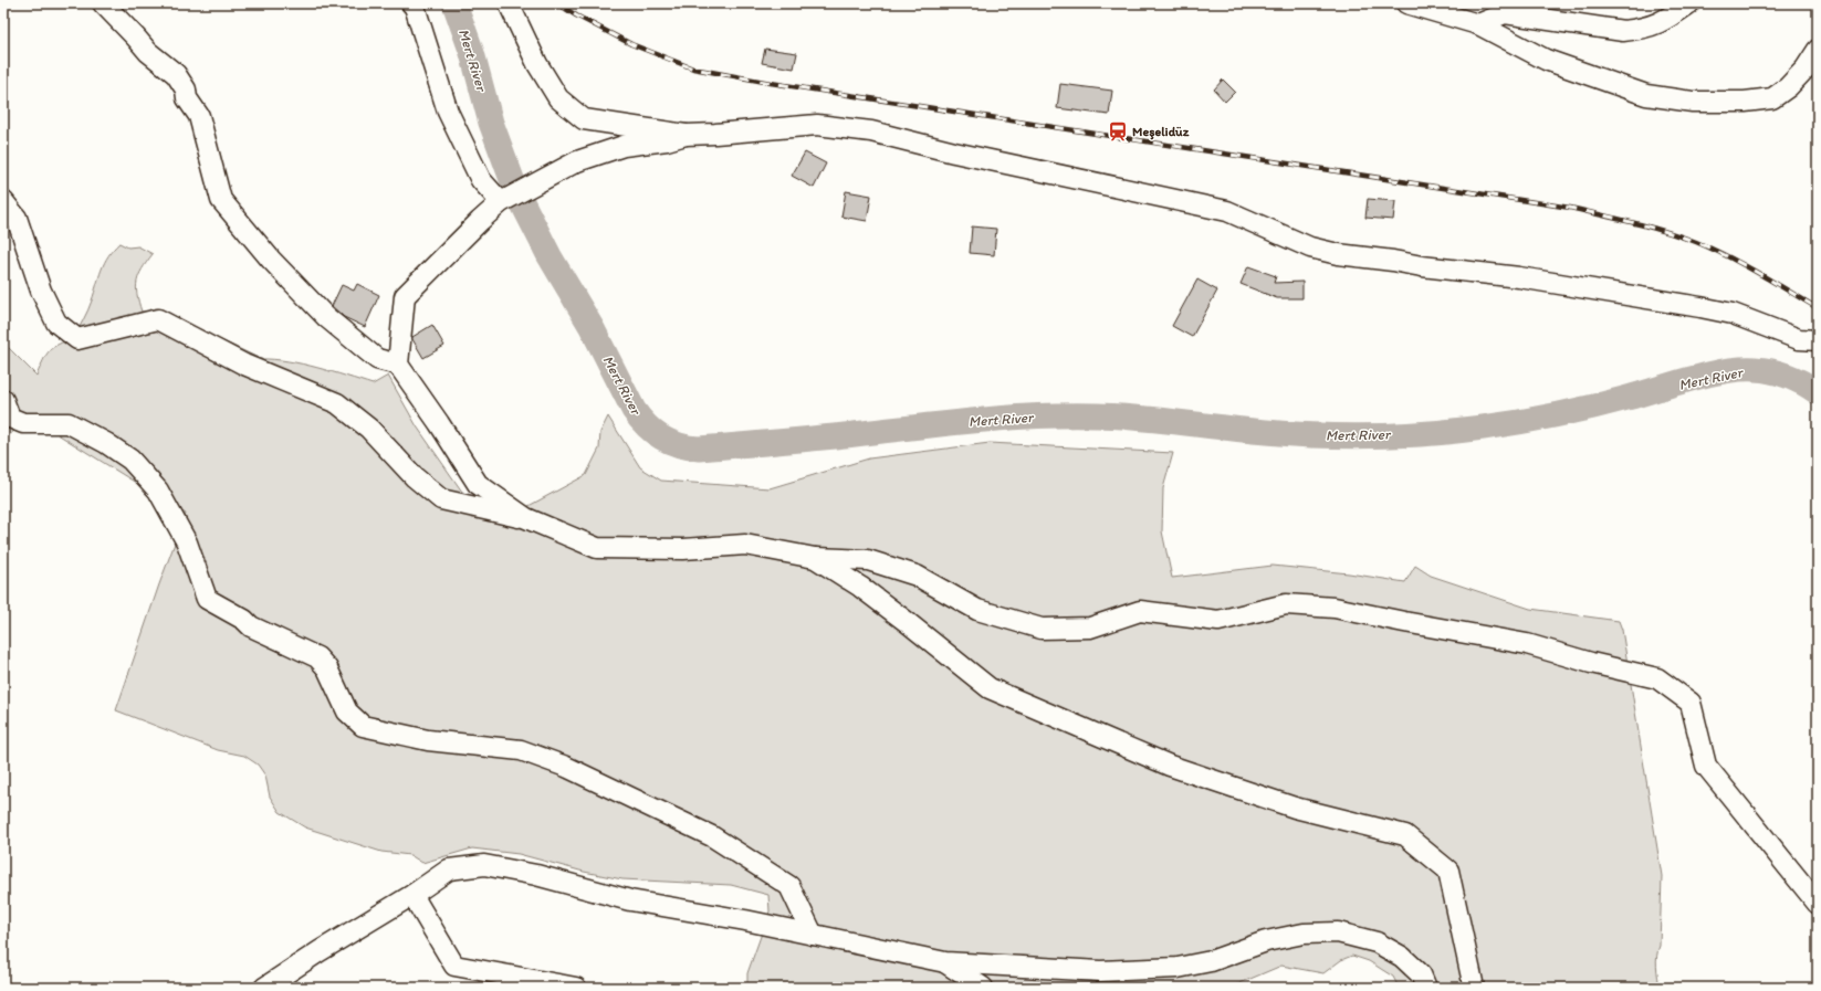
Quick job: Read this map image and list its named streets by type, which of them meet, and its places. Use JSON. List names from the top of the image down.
{
  "water": ["Mert River"],
  "places": {
    "station": ["Meşelidüz"]
  }
}
